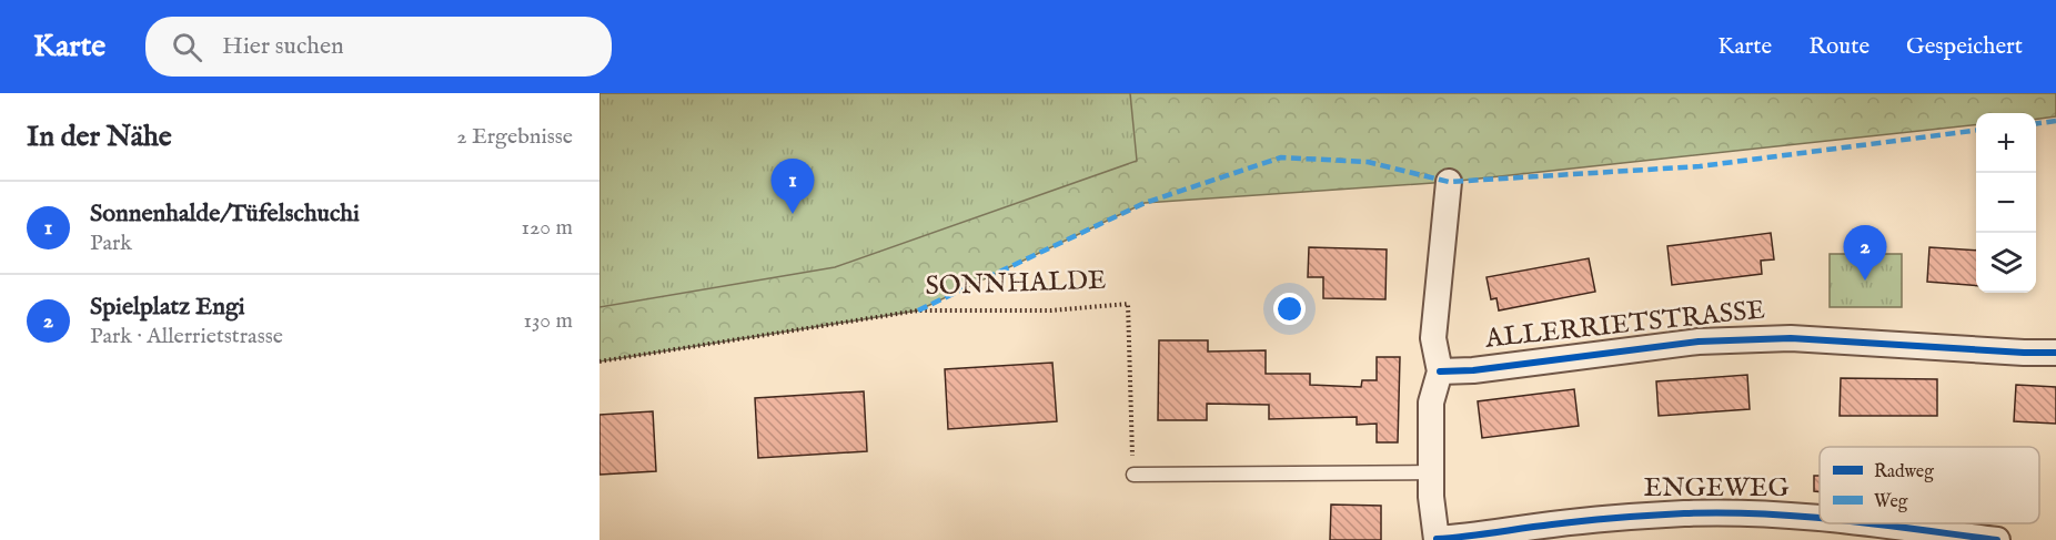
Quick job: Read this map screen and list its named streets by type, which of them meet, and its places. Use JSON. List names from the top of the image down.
{
  "streets": {
    "street": ["ALLERRIETSTRASSE", "ENGEWEG"],
    "path": ["SONNHALDE"]
  },
  "legend": ["Radweg", "Weg"],
  "page": {
    "header": "Karte",
    "search": "Hier suchen",
    "nav": ["Karte", "Route", "Gespeichert"],
    "heading": ["In der Nähe", "2 Ergebnisse"],
    "map_buttons": ["+", "−"],
    "pins": ["1", "2"],
    "list": [
      {
        "mark": "1",
        "name": "Sonnenhalde/Tüfelschuchi",
        "note": "Park",
        "value": "120 m"
      },
      {
        "mark": "2",
        "name": "Spielplatz Engi",
        "note": "Park · Allerrietstrasse",
        "value": "130 m"
      }
    ]
  }
}
